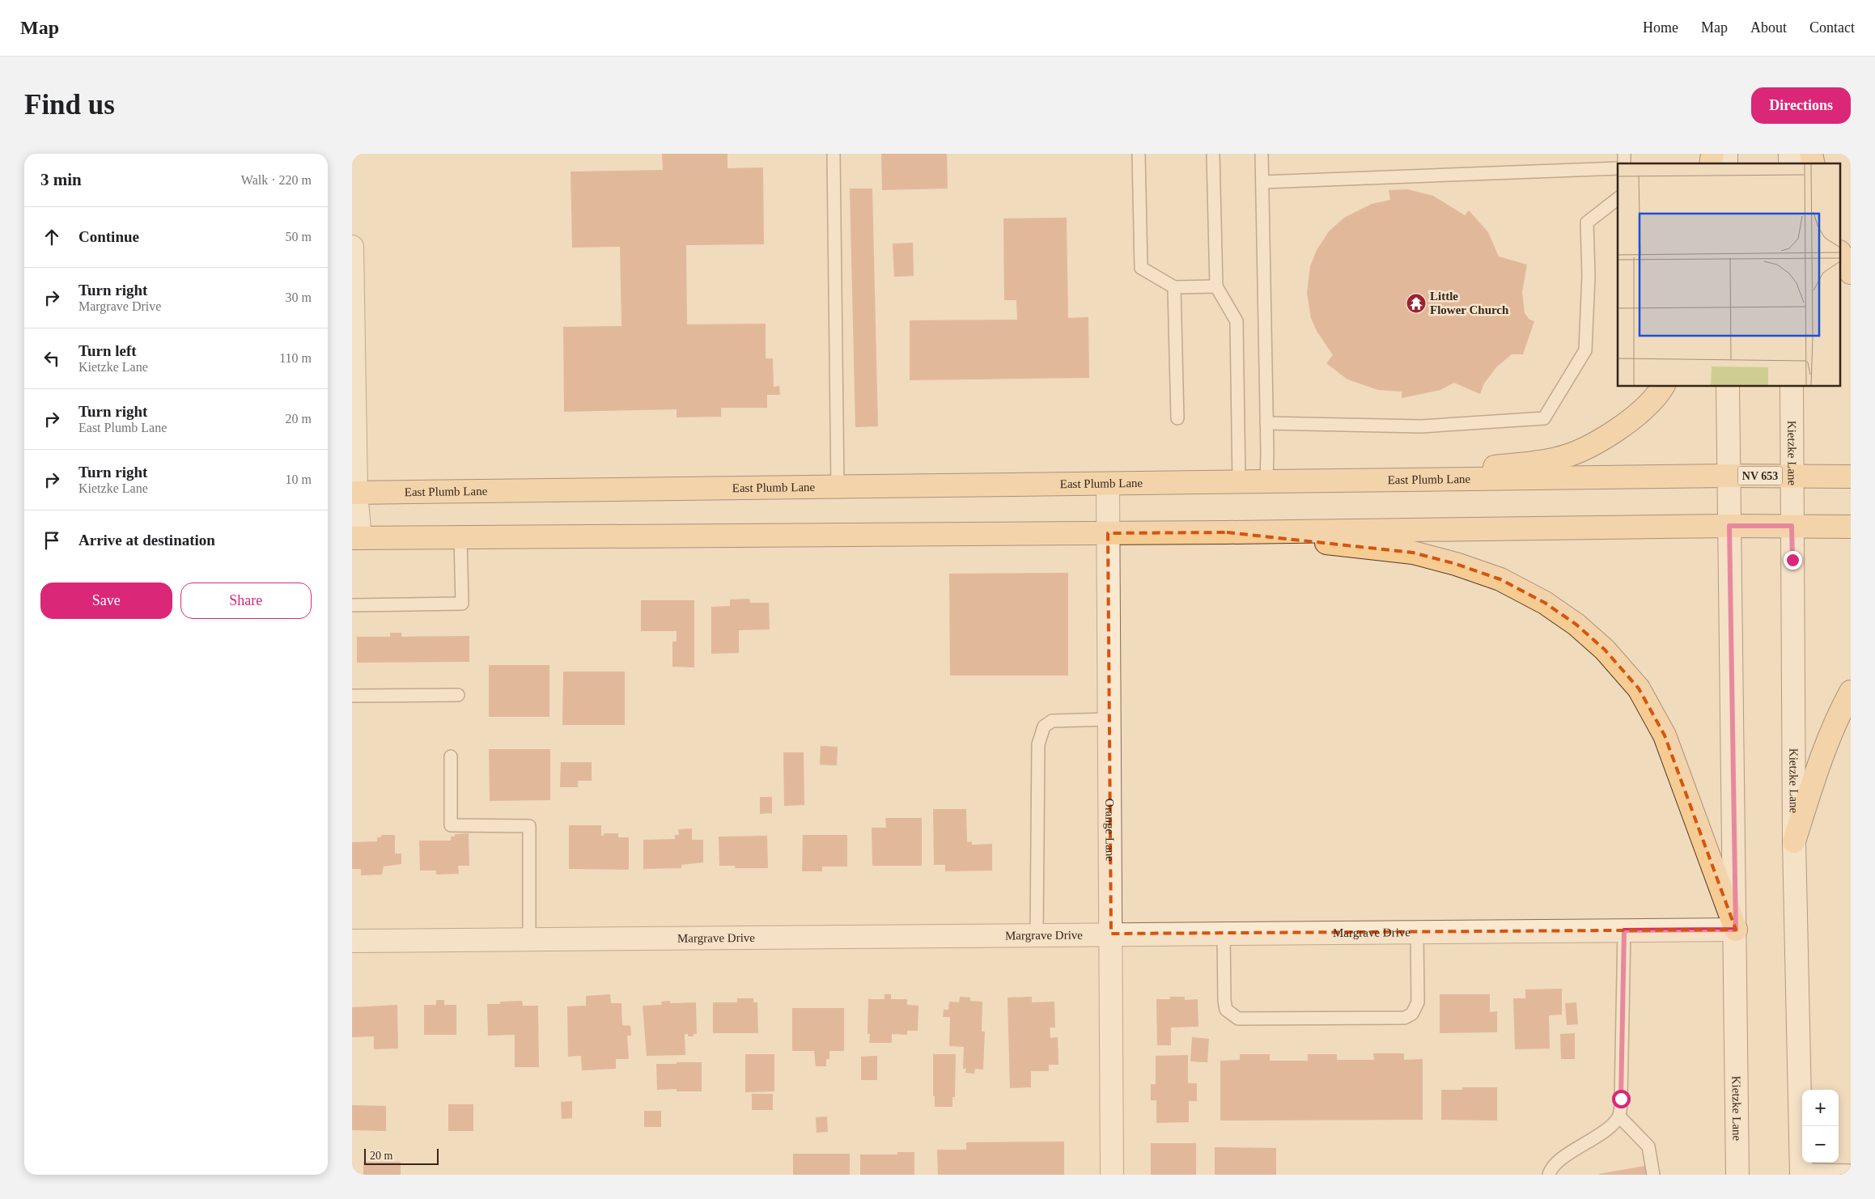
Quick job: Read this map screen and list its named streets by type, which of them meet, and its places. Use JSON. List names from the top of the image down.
{
  "streets": {
    "main road": ["NV 653", "East Plumb Lane"],
    "street": ["Kietzke Lane", "Orange Lane", "Margrave Drive"]
  },
  "crossings": [
    ["Kietzke Lane", "East Plumb Lane"],
    ["Kietzke Lane", "Margrave Drive"],
    ["East Plumb Lane", "Orange Lane"],
    ["Orange Lane", "Margrave Drive"]
  ],
  "places": {
    "temple": ["Little Flower Church"]
  },
  "scale_bar": "20 m",
  "page": {
    "header": "Map",
    "nav": [
      "Home",
      "Map",
      "About",
      "Contact"
    ],
    "buttons": [
      "Directions",
      ["Save", "Share"]
    ],
    "title": "Find us",
    "heading": ["3 min", "Walk · 220 m"],
    "list": [
      ["Continue", "50 m"],
      ["Turn right", "Margrave Drive", "30 m"],
      ["Turn left", "Kietzke Lane", "110 m"],
      ["Turn right", "East Plumb Lane", "20 m"],
      ["Turn right", "Kietzke Lane", "10 m"],
      "Arrive at destination"
    ],
    "map_buttons": ["+", "−"],
    "scale": "20 m"
  }
}
